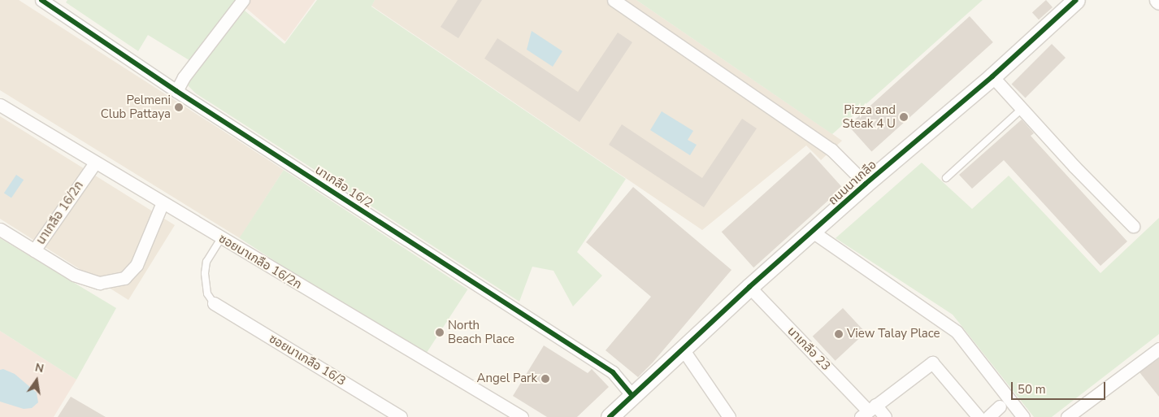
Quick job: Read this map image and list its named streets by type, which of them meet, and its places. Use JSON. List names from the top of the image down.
{
  "streets": {
    "street": [
      "ถนนนาเกลือ",
      "นาเกลือ 16/2",
      "นาเกลือ 16/2ก",
      "ซอยนาเกลือ 16/2ก",
      "นาเกลือ 23",
      "ซอยนาเกลือ 16/3"
    ]
  },
  "crossings": [
    ["ถนนนาเกลือ", "นาเกลือ 16/2"],
    ["ถนนนาเกลือ", "นาเกลือ 23"],
    ["นาเกลือ 16/2ก", "ซอยนาเกลือ 16/2ก"]
  ],
  "places": [
    "Pelmeni Club Pattaya",
    "Pizza and Steak 4 U",
    "North Beach Place",
    "View Talay Place",
    "Angel Park"
  ],
  "scale_bar": "50 m",
  "north": "top"
}
